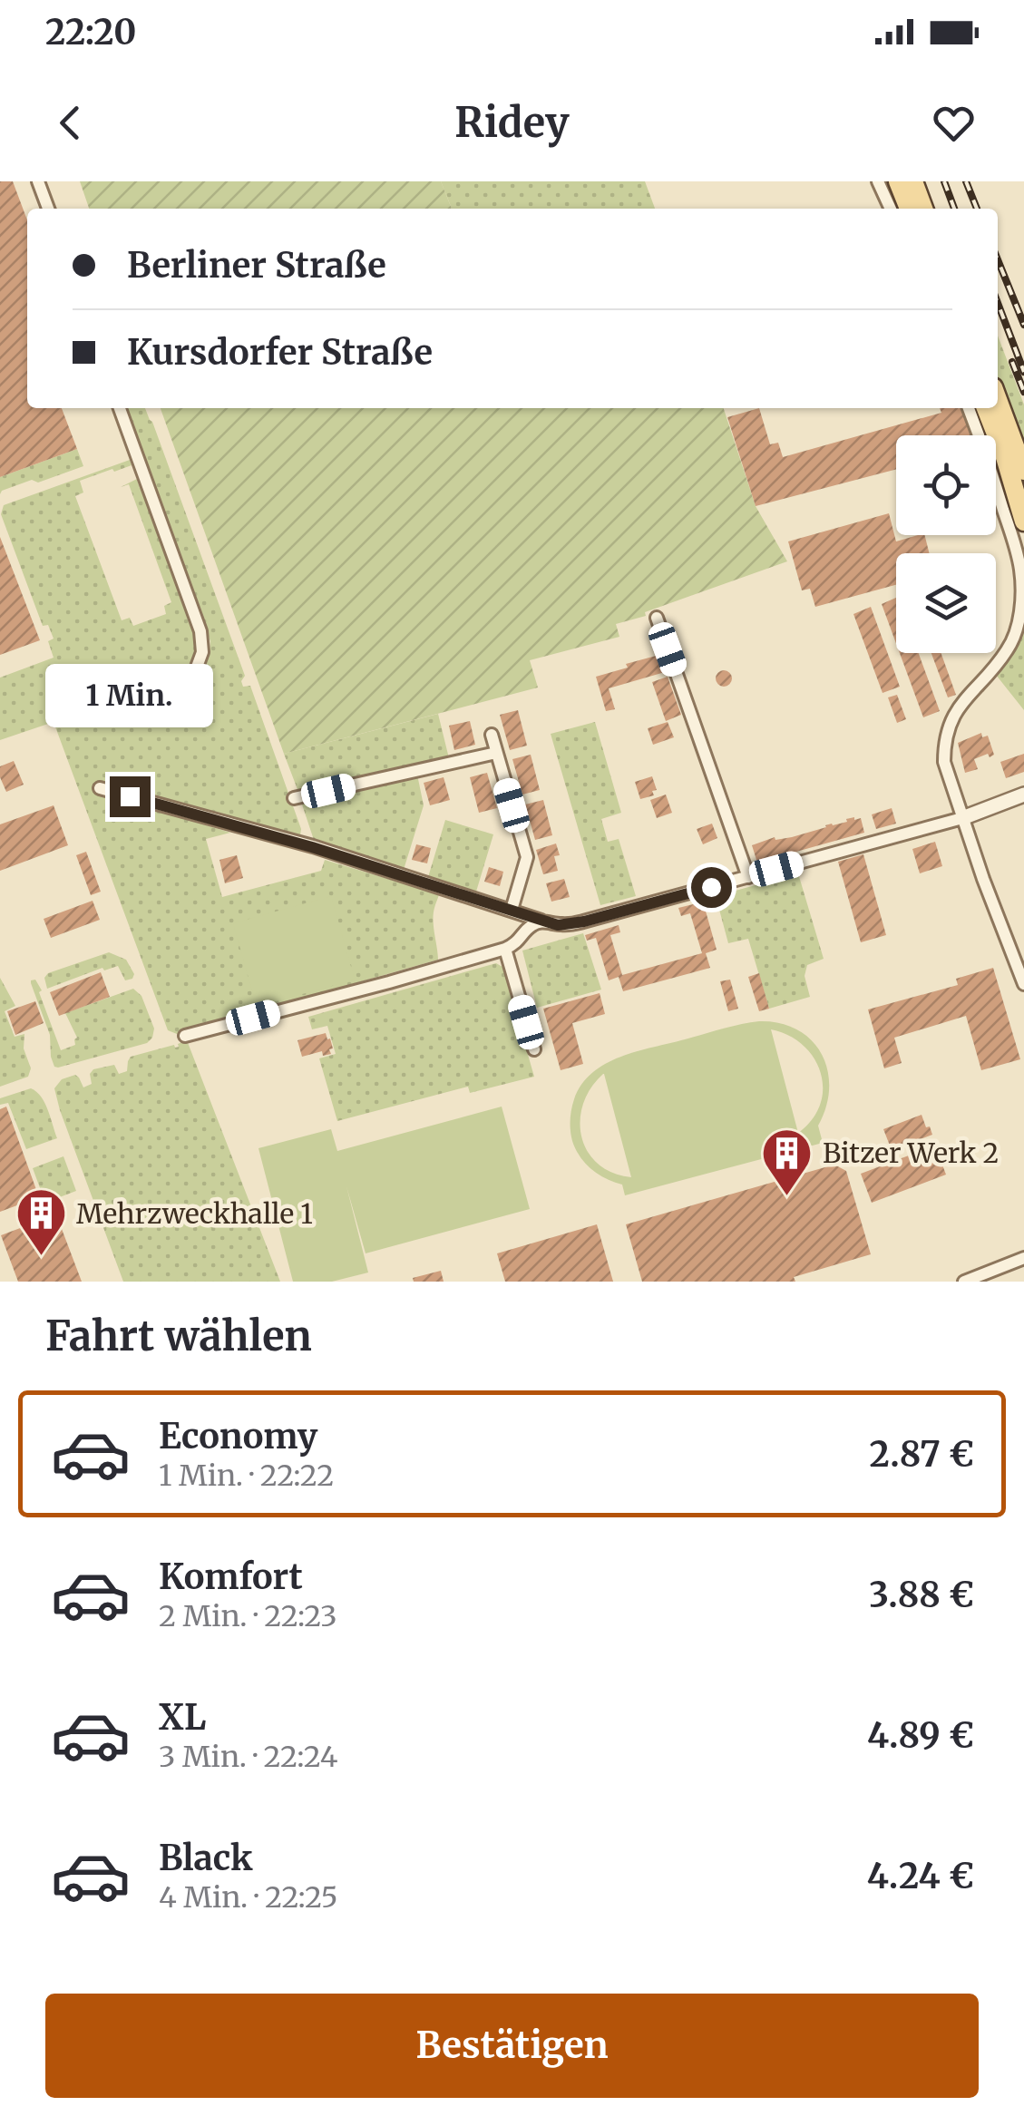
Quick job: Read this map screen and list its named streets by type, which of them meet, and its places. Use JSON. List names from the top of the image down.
{
  "places": {
    "building": ["Bitzer Werk 2", "Mehrzweckhalle 1"]
  },
  "page": {
    "status": "22:20",
    "header": "Ridey",
    "banner": ["Berliner Straße", "Kursdorfer Straße"],
    "bubble": "1 Min.",
    "heading": "Fahrt wählen",
    "list": [
      {
        "name": "Economy",
        "note": "1 Min. · 22:22",
        "value": "2.87 €"
      },
      {
        "name": "Komfort",
        "note": "2 Min. · 22:23",
        "value": "3.88 €"
      },
      {
        "name": "XL",
        "note": "3 Min. · 22:24",
        "value": "4.89 €"
      },
      {
        "name": "Black",
        "note": "4 Min. · 22:25",
        "value": "4.24 €"
      }
    ],
    "buttons": "Bestätigen"
  }
}
